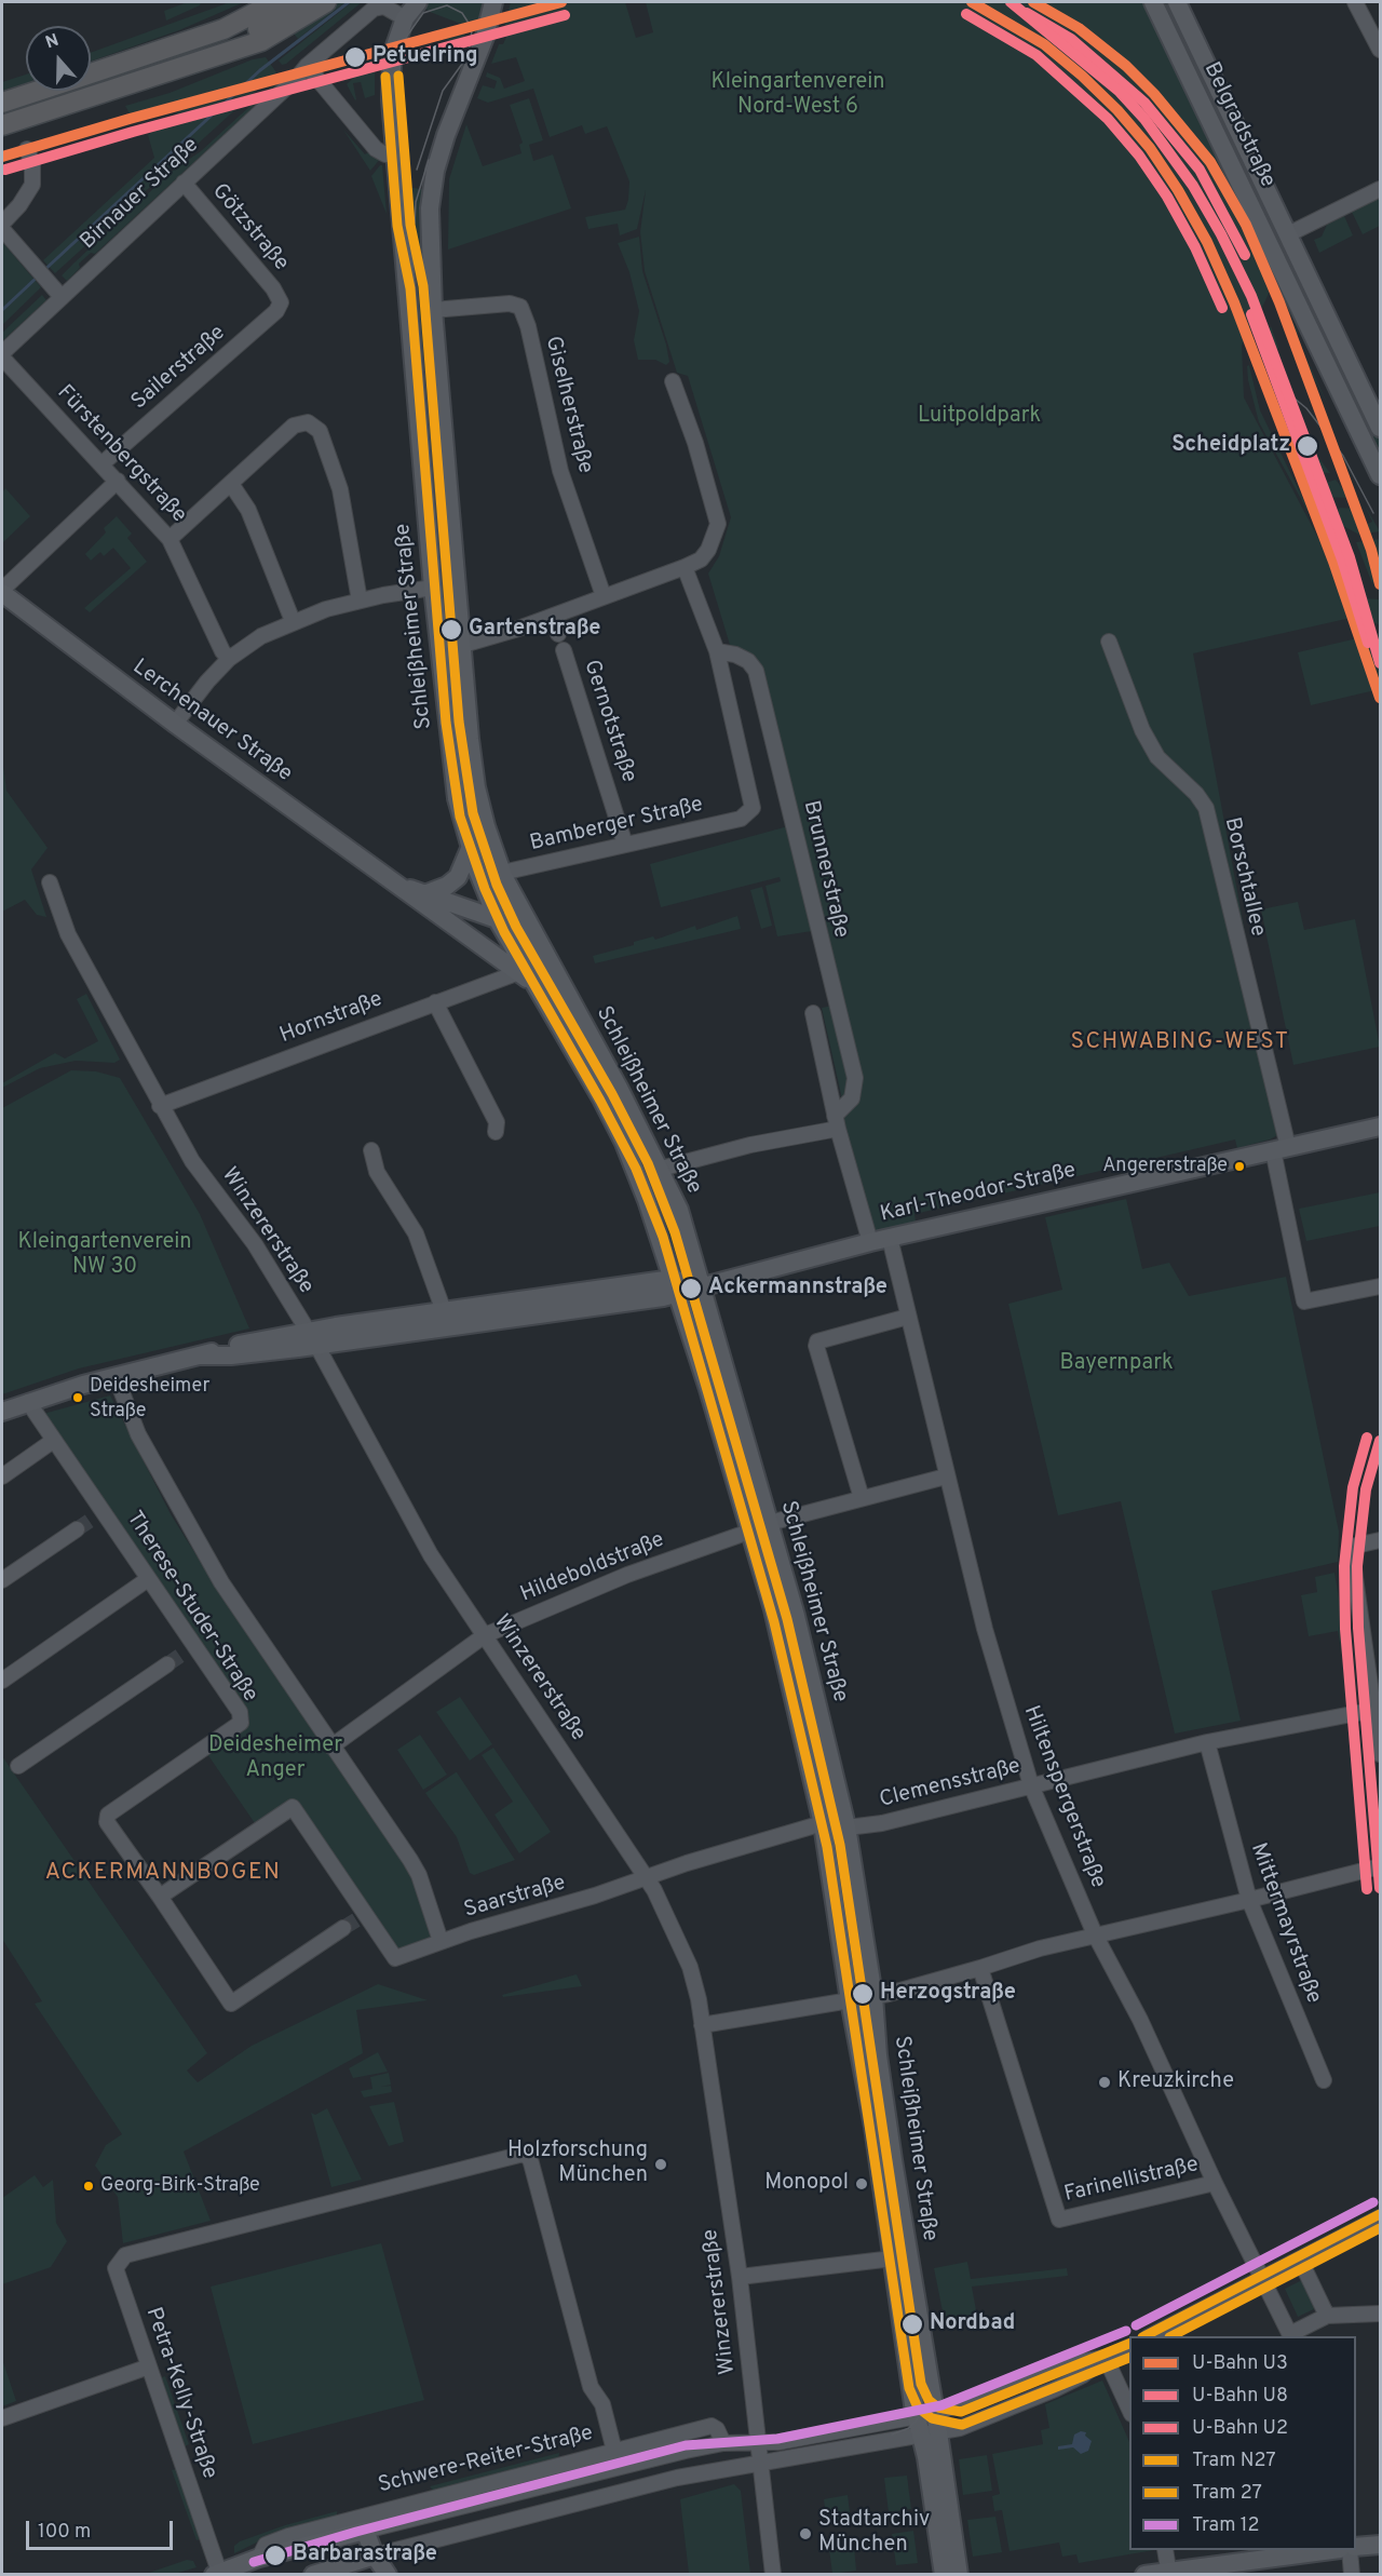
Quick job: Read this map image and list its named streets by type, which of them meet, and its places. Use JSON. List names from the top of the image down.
{
  "streets": {
    "main road": [
      "Belgradstraße",
      "Schleißheimer Straße",
      "Lerchenauer Straße",
      "Karl-Theodor-Straße",
      "Schwere-Reiter-Straße"
    ],
    "street": [
      "Birnauer Straße",
      "Götzstraße",
      "Sailerstraße",
      "Giselherstraße",
      "Fürstenbergstraße",
      "Gernotstraße",
      "Bamberger Straße",
      "Brunnerstraße",
      "Borschtallee",
      "Hornstraße",
      "Winzererstraße",
      "Hildeboldstraße",
      "Therese-Studer-Straße",
      "Clemensstraße",
      "Hiltenspergerstraße",
      "Saarstraße",
      "Mittermayrstraße",
      "Farinellistraße",
      "Petra-Kelly-Straße"
    ]
  },
  "crossings": [
    ["Birnauer Straße", "Götzstraße"],
    ["Birnauer Straße", "Fürstenbergstraße"],
    ["Birnauer Straße", "Schleißheimer Straße"],
    ["Götzstraße", "Sailerstraße"],
    ["Sailerstraße", "Fürstenbergstraße"],
    ["Giselherstraße", "Schleißheimer Straße"],
    ["Schleißheimer Straße", "Lerchenauer Straße"],
    ["Schleißheimer Straße", "Bamberger Straße"],
    ["Schleißheimer Straße", "Karl-Theodor-Straße"],
    ["Schleißheimer Straße", "Hildeboldstraße"],
    ["Schleißheimer Straße", "Clemensstraße"],
    ["Schleißheimer Straße", "Schwere-Reiter-Straße"],
    ["Lerchenauer Straße", "Hornstraße"],
    ["Gernotstraße", "Bamberger Straße"],
    ["Bamberger Straße", "Brunnerstraße"],
    ["Borschtallee", "Karl-Theodor-Straße"],
    ["Hornstraße", "Winzererstraße"],
    ["Karl-Theodor-Straße", "Hiltenspergerstraße"],
    ["Winzererstraße", "Hildeboldstraße"],
    ["Winzererstraße", "Clemensstraße"],
    ["Winzererstraße", "Saarstraße"],
    ["Winzererstraße", "Schwere-Reiter-Straße"],
    ["Therese-Studer-Straße", "Saarstraße"],
    ["Clemensstraße", "Hiltenspergerstraße"],
    ["Clemensstraße", "Saarstraße"],
    ["Clemensstraße", "Mittermayrstraße"],
    ["Hiltenspergerstraße", "Farinellistraße"],
    ["Petra-Kelly-Straße", "Schwere-Reiter-Straße"]
  ],
  "districts": ["SCHWABING-WEST", "ACKERMANNBOGEN"],
  "parks": [
    "Kleingartenverein Nord-West 6",
    "Luitpoldpark",
    "Kleingartenverein NW 30",
    "Bayernpark",
    "Deidesheimer Anger"
  ],
  "places": [
    "Petuelring",
    "Scheidplatz",
    "Gartenstraße",
    "Angererstraße",
    "Ackermannstraße",
    "Deidesheimer Straße",
    "Herzogstraße",
    "Kreuzkirche",
    "Holzforschung München",
    "Monopol",
    "Georg-Birk-Straße",
    "Nordbad",
    "Stadtarchiv München",
    "Barbarastraße"
  ],
  "lines": [
    "metro line U3",
    "metro line U2",
    "metro line U8",
    "tram line N27",
    "tram line 27",
    "tram line 12"
  ],
  "legend": [
    "U-Bahn U3",
    "U-Bahn U8",
    "U-Bahn U2",
    "Tram N27",
    "Tram 27",
    "Tram 12"
  ],
  "scale_bar": "100 m",
  "north": "top"
}
